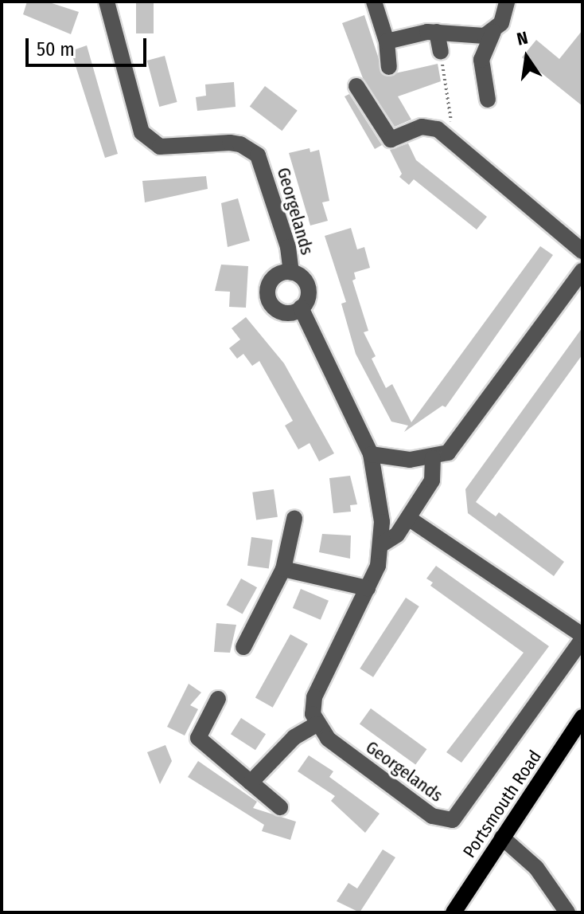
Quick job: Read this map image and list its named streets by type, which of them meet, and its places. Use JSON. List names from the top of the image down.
{
  "streets": {
    "main road": ["Portsmouth Road"],
    "street": ["Georgelands"]
  },
  "scale_bar": "50 m",
  "north": "top"
}
